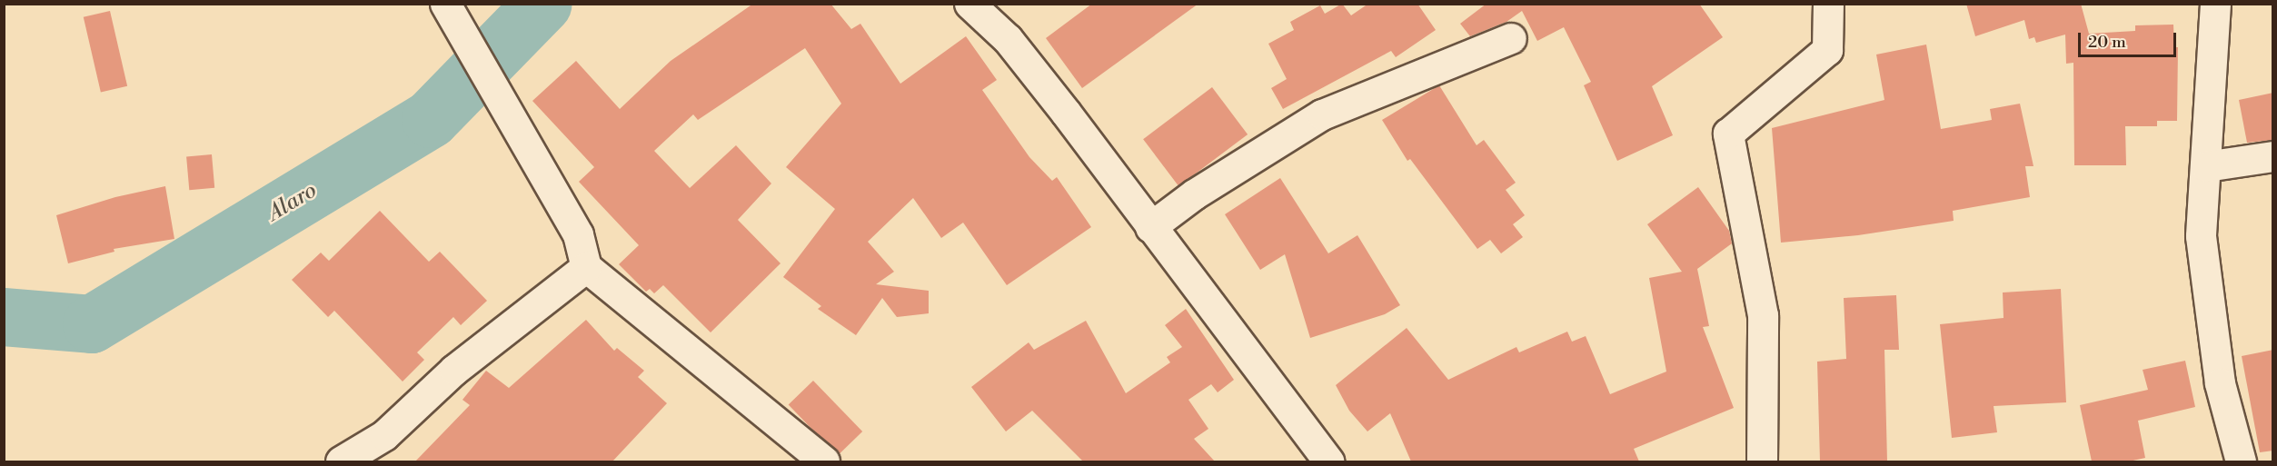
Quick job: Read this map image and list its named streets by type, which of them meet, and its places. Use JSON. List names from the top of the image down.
{
  "water": ["Alaro"],
  "scale_bar": "20 m"
}
